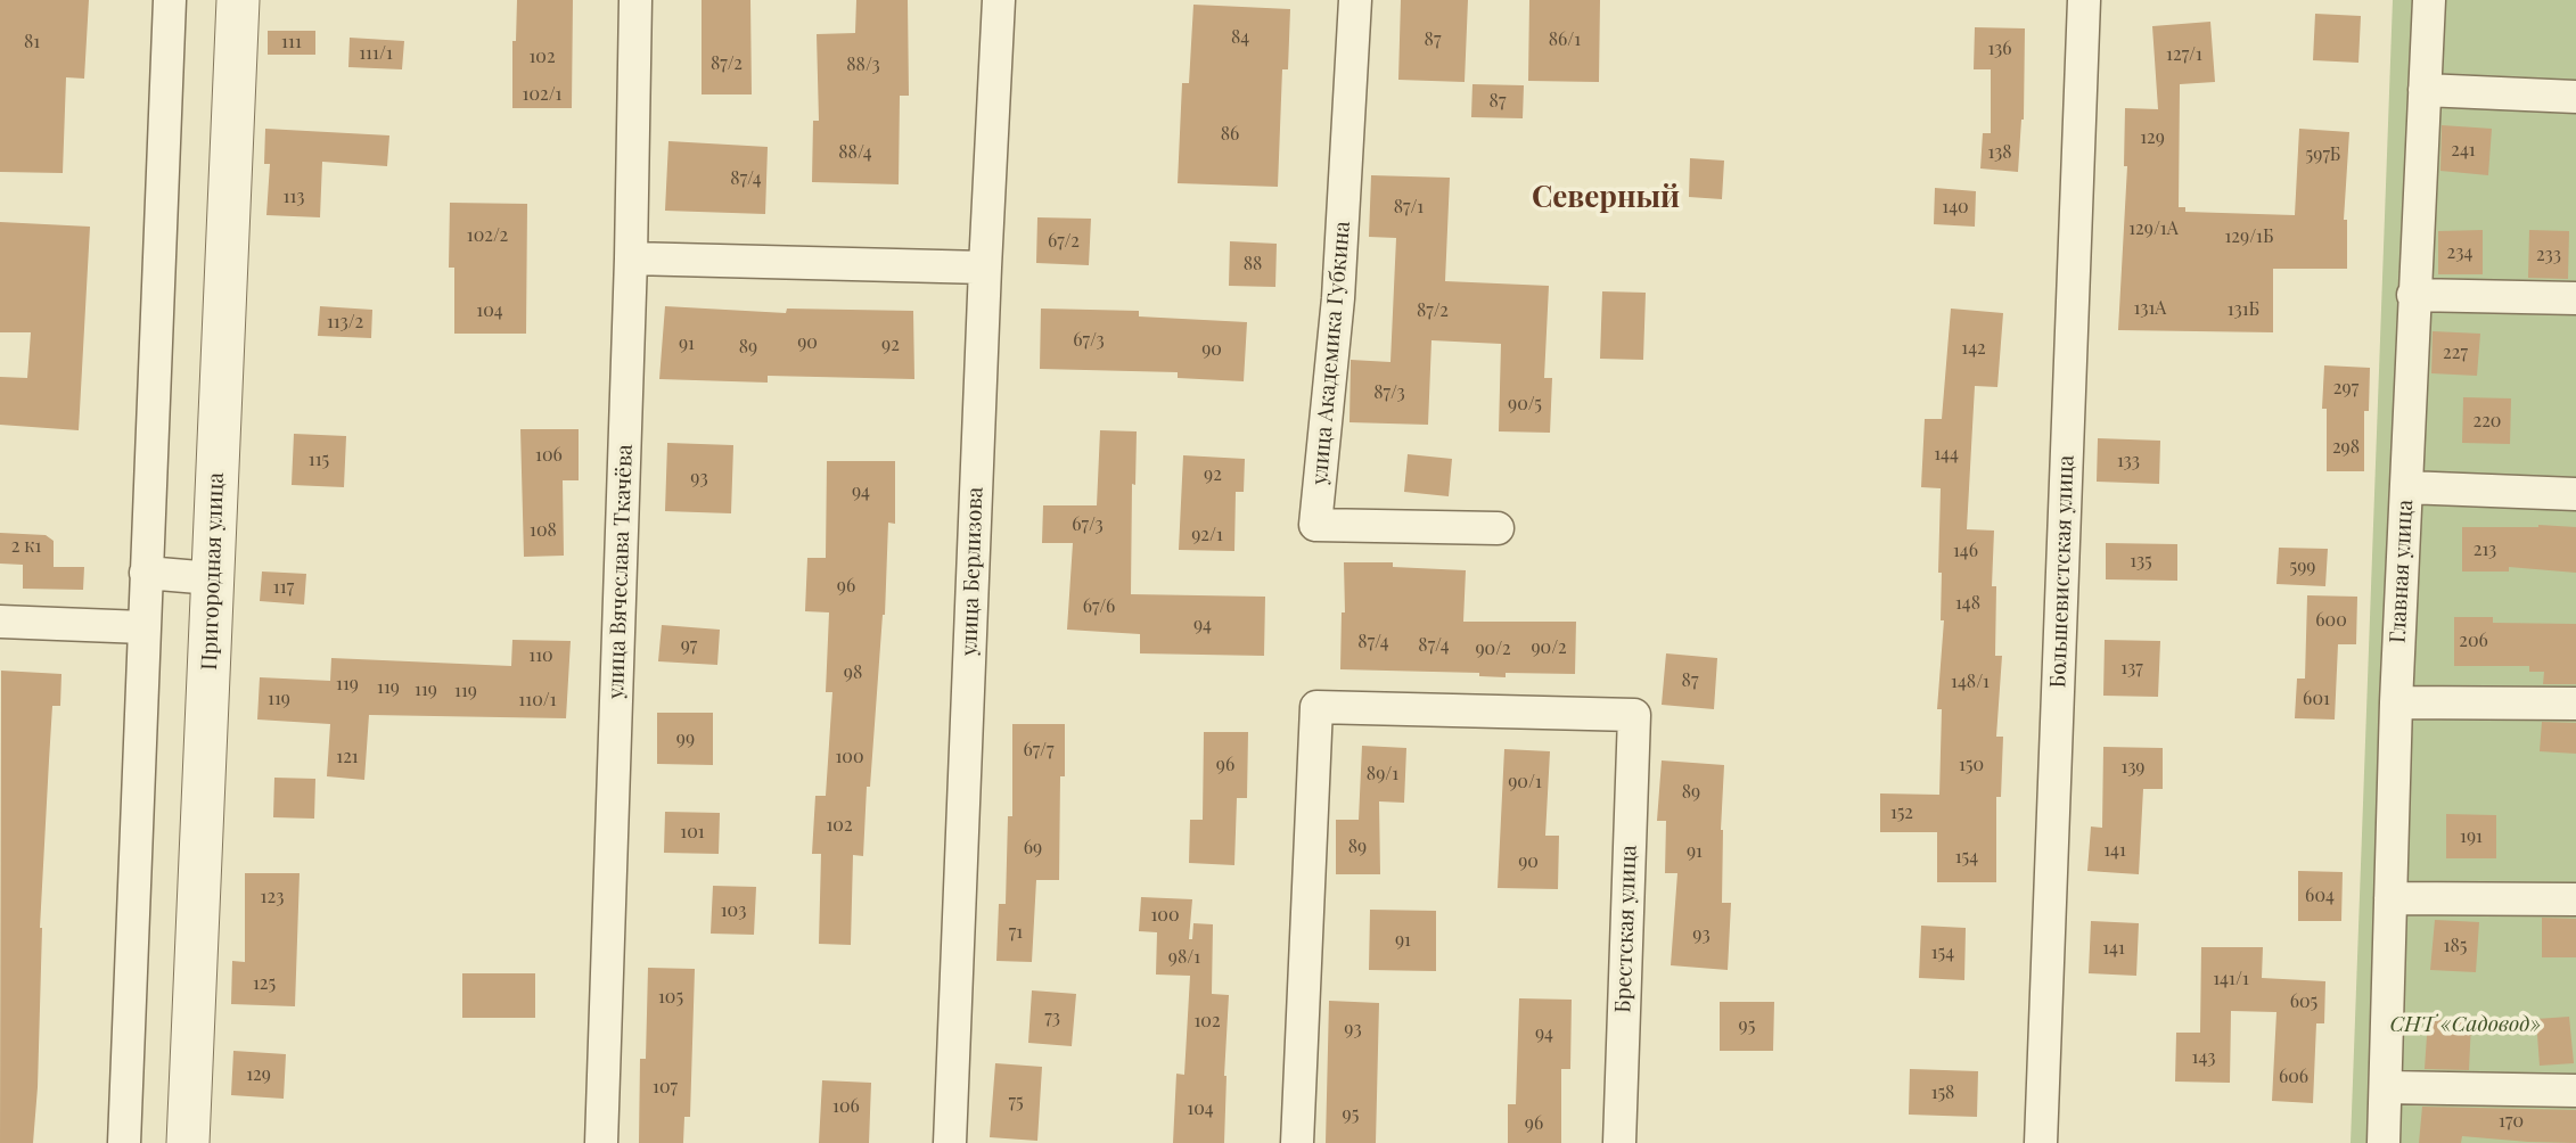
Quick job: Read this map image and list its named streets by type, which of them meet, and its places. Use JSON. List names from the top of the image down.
{
  "streets": {
    "street": [
      "улица Академика Губкина",
      "Пригородная улица",
      "улица Вячеслава Ткачёва",
      "улица Берлизова",
      "Большевистская улица",
      "Главная улица",
      "Брестская улица"
    ]
  },
  "districts": ["Северный"],
  "parks": ["СНТ «Садовод»"],
  "house_numbers": [
    "84",
    "87",
    "86/1",
    "81",
    "111",
    "136",
    "111/1",
    "127/1",
    "102",
    "87/2",
    "88/3",
    "102/1",
    "87",
    "86",
    "129",
    "241",
    "88/4",
    "138",
    "597Б",
    "87/4",
    "113",
    "87/1",
    "140",
    "129/1А",
    "102/2",
    "129/1Б",
    "67/2",
    "234",
    "233",
    "88",
    "131А",
    "131Б",
    "104",
    "87/2",
    "113/2",
    "67/3",
    "90",
    "91",
    "92",
    "89",
    "142",
    "90",
    "227",
    "297",
    "87/3",
    "90/5",
    "220",
    "298",
    "144",
    "106",
    "115",
    "133",
    "92",
    "93",
    "94",
    "67/3",
    "108",
    "92/1",
    "2 к1",
    "213",
    "146",
    "135",
    "599",
    "96",
    "117",
    "148",
    "67/6",
    "600",
    "94",
    "206",
    "87/4",
    "97",
    "87/4",
    "90/2",
    "90/2",
    "110",
    "137",
    "98",
    "87",
    "148/1",
    "119",
    "119",
    "119",
    "119",
    "119",
    "601",
    "110/1",
    "99",
    "67/7",
    "121",
    "100",
    "96",
    "150",
    "139",
    "89/1",
    "90/1",
    "89",
    "152",
    "102",
    "101",
    "191",
    "89",
    "69",
    "141",
    "91",
    "154",
    "90",
    "604",
    "123",
    "103",
    "100",
    "71",
    "93",
    "91",
    "185",
    "141",
    "154",
    "98/1",
    "141/1",
    "125",
    "105",
    "605",
    "73",
    "102",
    "95",
    "93",
    "94",
    "143",
    "129",
    "606",
    "107",
    "158",
    "75",
    "106",
    "104",
    "95",
    "170",
    "96"
  ]
}
